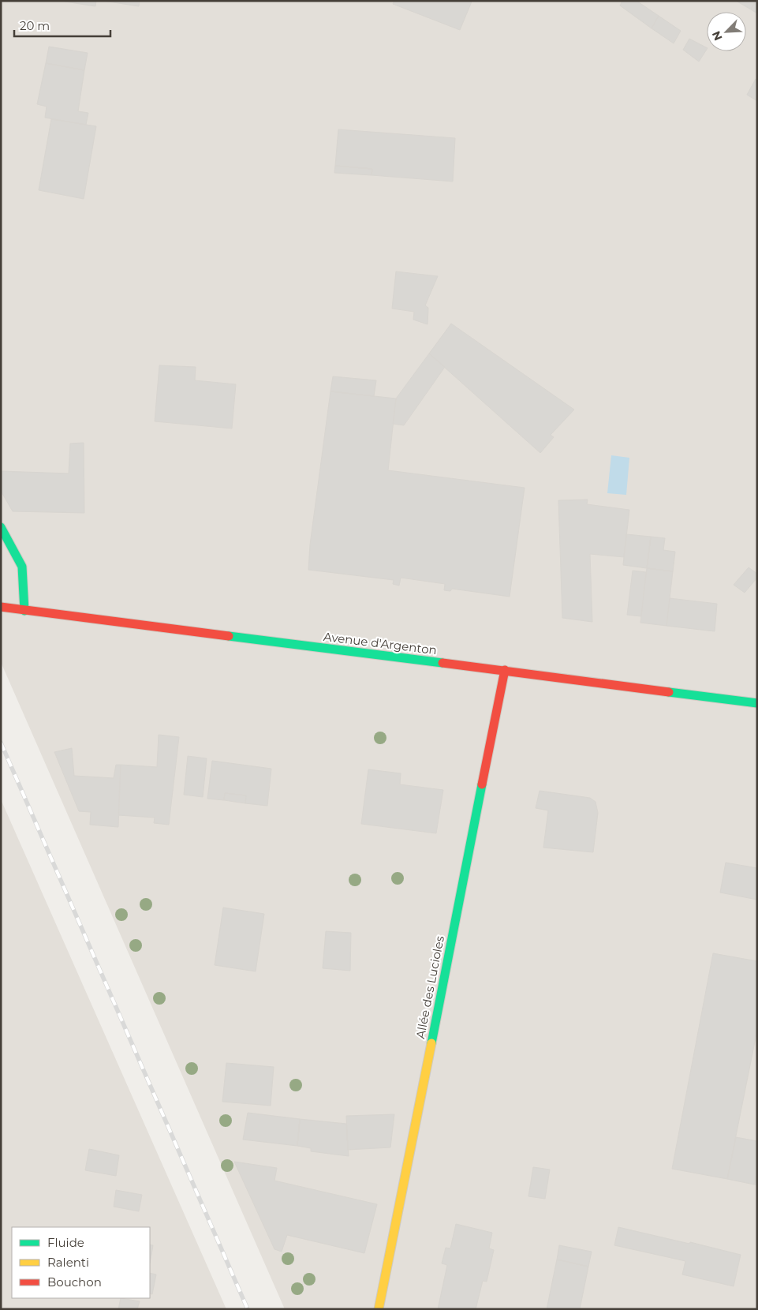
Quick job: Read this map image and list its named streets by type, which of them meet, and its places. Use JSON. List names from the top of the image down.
{
  "streets": {
    "main road": ["Avenue d'Argenton", "Allée des Lucioles"]
  },
  "crossings": [
    ["Avenue d'Argenton", "Allée des Lucioles"]
  ],
  "legend": ["Fluide", "Ralenti", "Bouchon"],
  "scale_bar": "20 m",
  "north": "bottom left"
}
